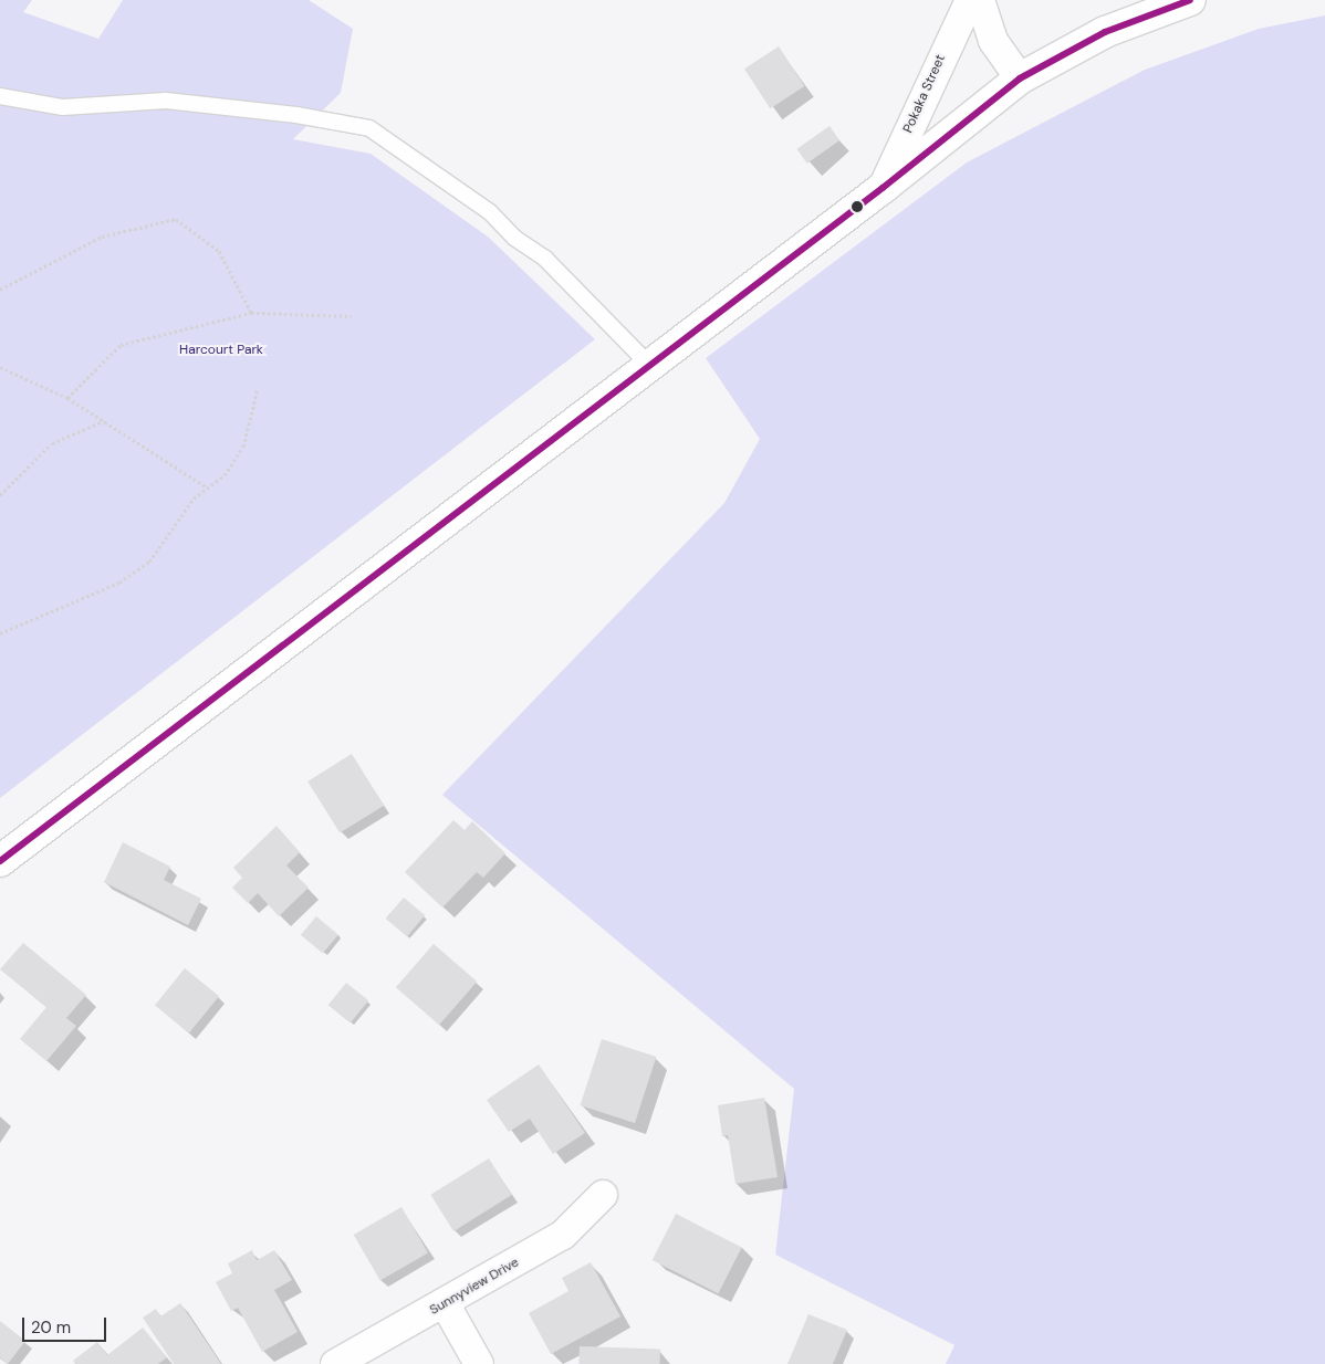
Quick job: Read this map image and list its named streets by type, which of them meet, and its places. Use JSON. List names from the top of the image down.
{
  "streets": {
    "street": ["Pokaka Street", "Sunnyview Drive"]
  },
  "parks": ["Harcourt Park"],
  "scale_bar": "20 m"
}
